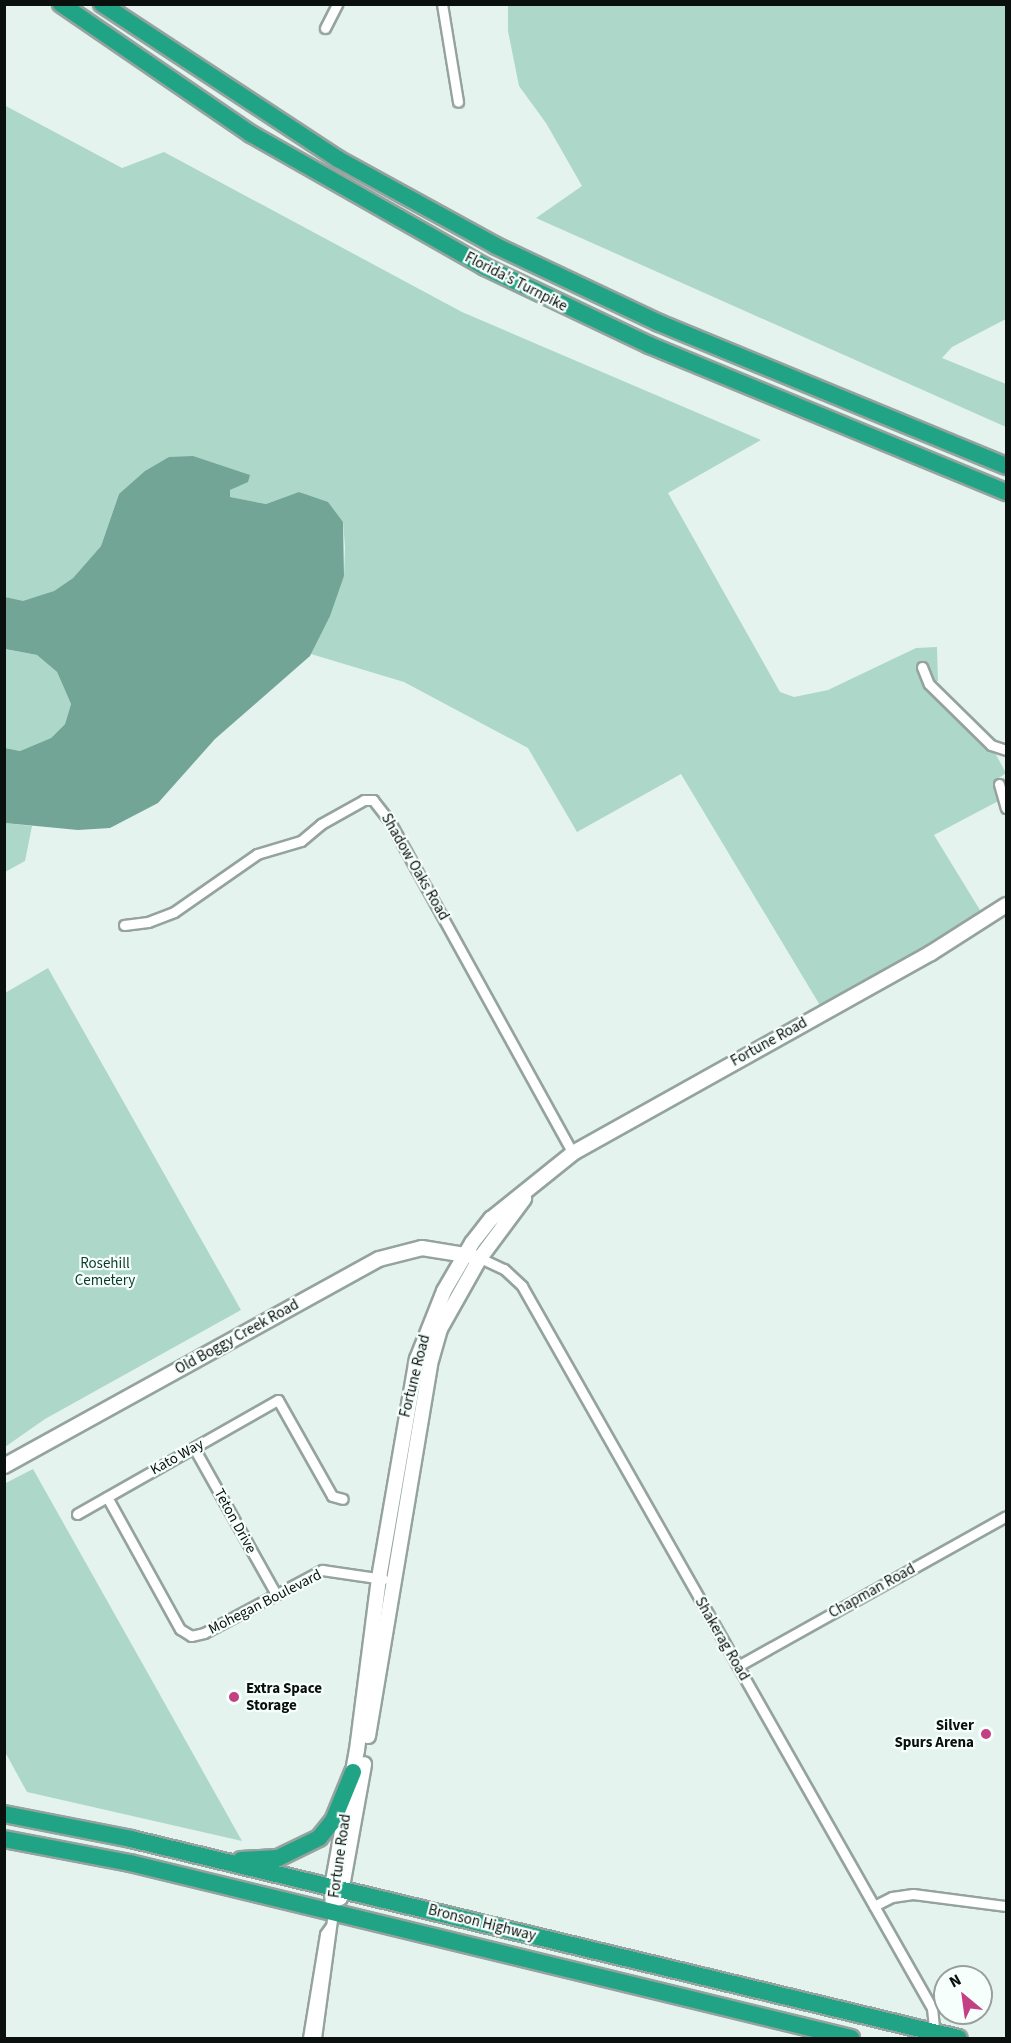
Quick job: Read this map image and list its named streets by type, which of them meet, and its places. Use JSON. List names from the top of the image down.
{
  "streets": {
    "highway": ["Florida's Turnpike", "Bronson Highway"],
    "main road": ["Fortune Road", "Old Boggy Creek Road"],
    "street": [
      "Shadow Oaks Road",
      "Kato Way",
      "Teton Drive",
      "Chapman Road",
      "Mohegan Boulevard",
      "Shakerag Road"
    ]
  },
  "crossings": [
    ["Shadow Oaks Road", "Fortune Road"],
    ["Fortune Road", "Old Boggy Creek Road"],
    ["Fortune Road", "Mohegan Boulevard"],
    ["Fortune Road", "Shakerag Road"],
    ["Fortune Road", "Bronson Highway"],
    ["Old Boggy Creek Road", "Shakerag Road"],
    ["Kato Way", "Teton Drive"],
    ["Kato Way", "Mohegan Boulevard"],
    ["Teton Drive", "Mohegan Boulevard"],
    ["Chapman Road", "Shakerag Road"],
    ["Shakerag Road", "Bronson Highway"]
  ],
  "parks": ["Rosehill Cemetery"],
  "places": ["Extra Space Storage", "Silver Spurs Arena"],
  "north": "top left"
}
